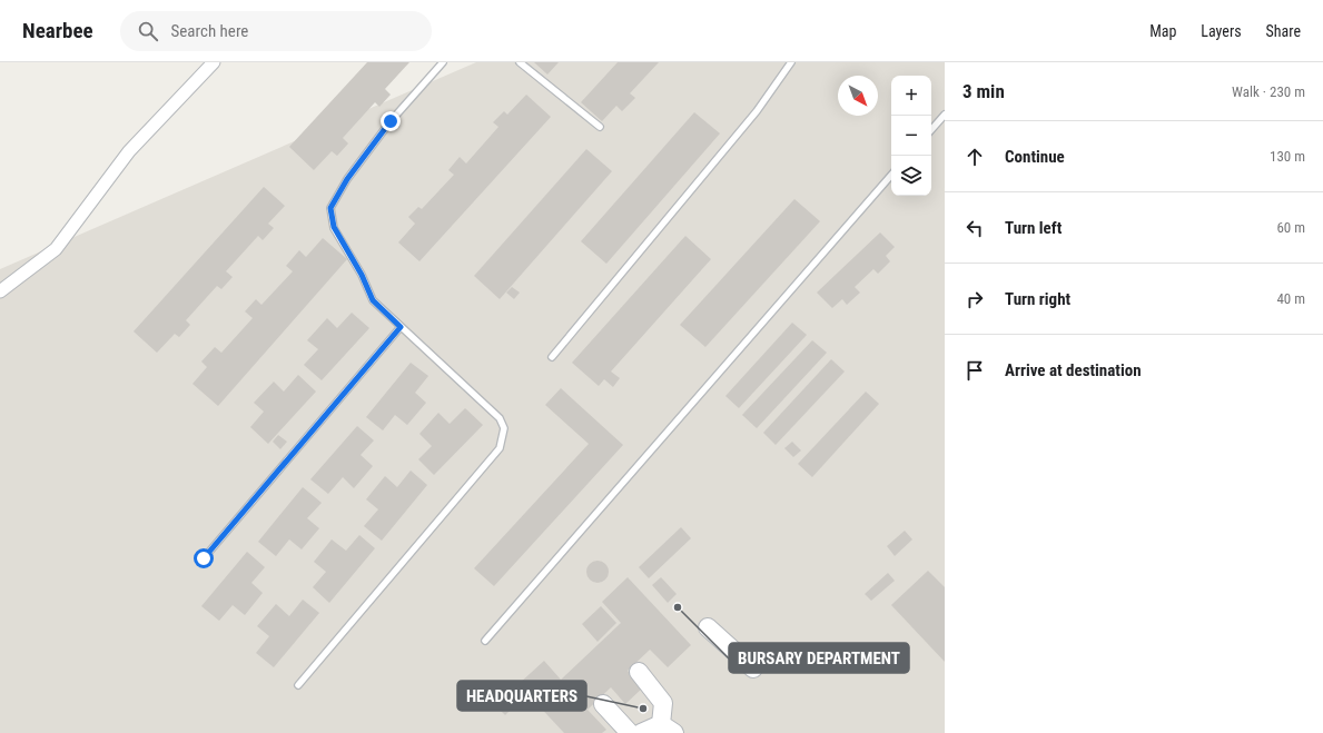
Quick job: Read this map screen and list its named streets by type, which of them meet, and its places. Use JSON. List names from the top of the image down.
{
  "places": ["BURSARY DEPARTMENT", "HEADQUARTERS"],
  "north": "bottom right",
  "page": {
    "header": "Nearbee",
    "search": "Search here",
    "nav": ["Map", "Layers", "Share"],
    "heading": ["3 min", "Walk · 230 m"],
    "map_buttons": ["+", "−"],
    "list": [
      ["Continue", "130 m"],
      ["Turn left", "60 m"],
      ["Turn right", "40 m"],
      "Arrive at destination"
    ]
  }
}
